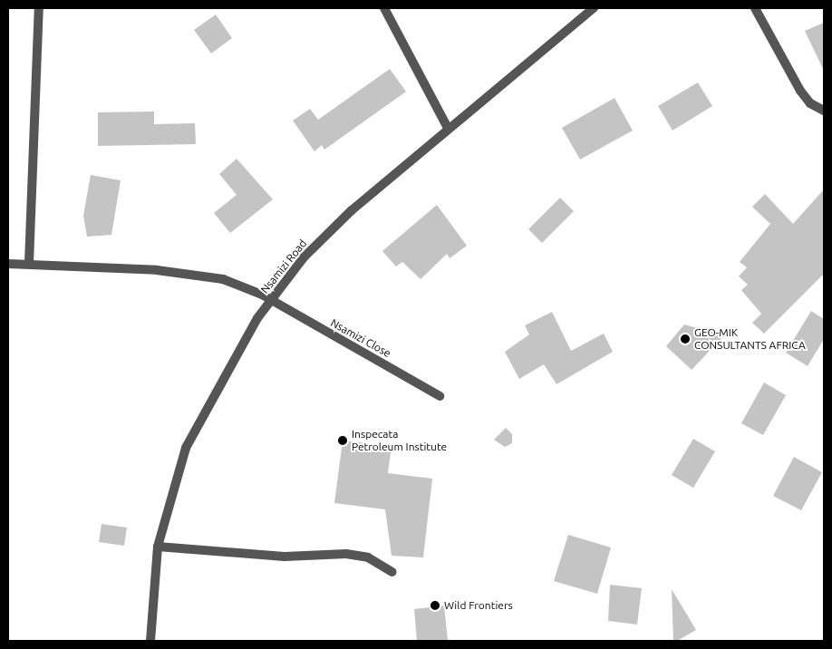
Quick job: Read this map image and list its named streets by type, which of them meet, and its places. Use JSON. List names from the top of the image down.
{
  "streets": {
    "street": ["Nsamizi Road", "Nsamizi Close"]
  },
  "crossings": [
    ["Nsamizi Road", "Nsamizi Close"]
  ],
  "places": ["GEO-MIK CONSULTANTS AFRICA", "Inspecata Petroleum Institute", "Wild Frontiers"]
}
